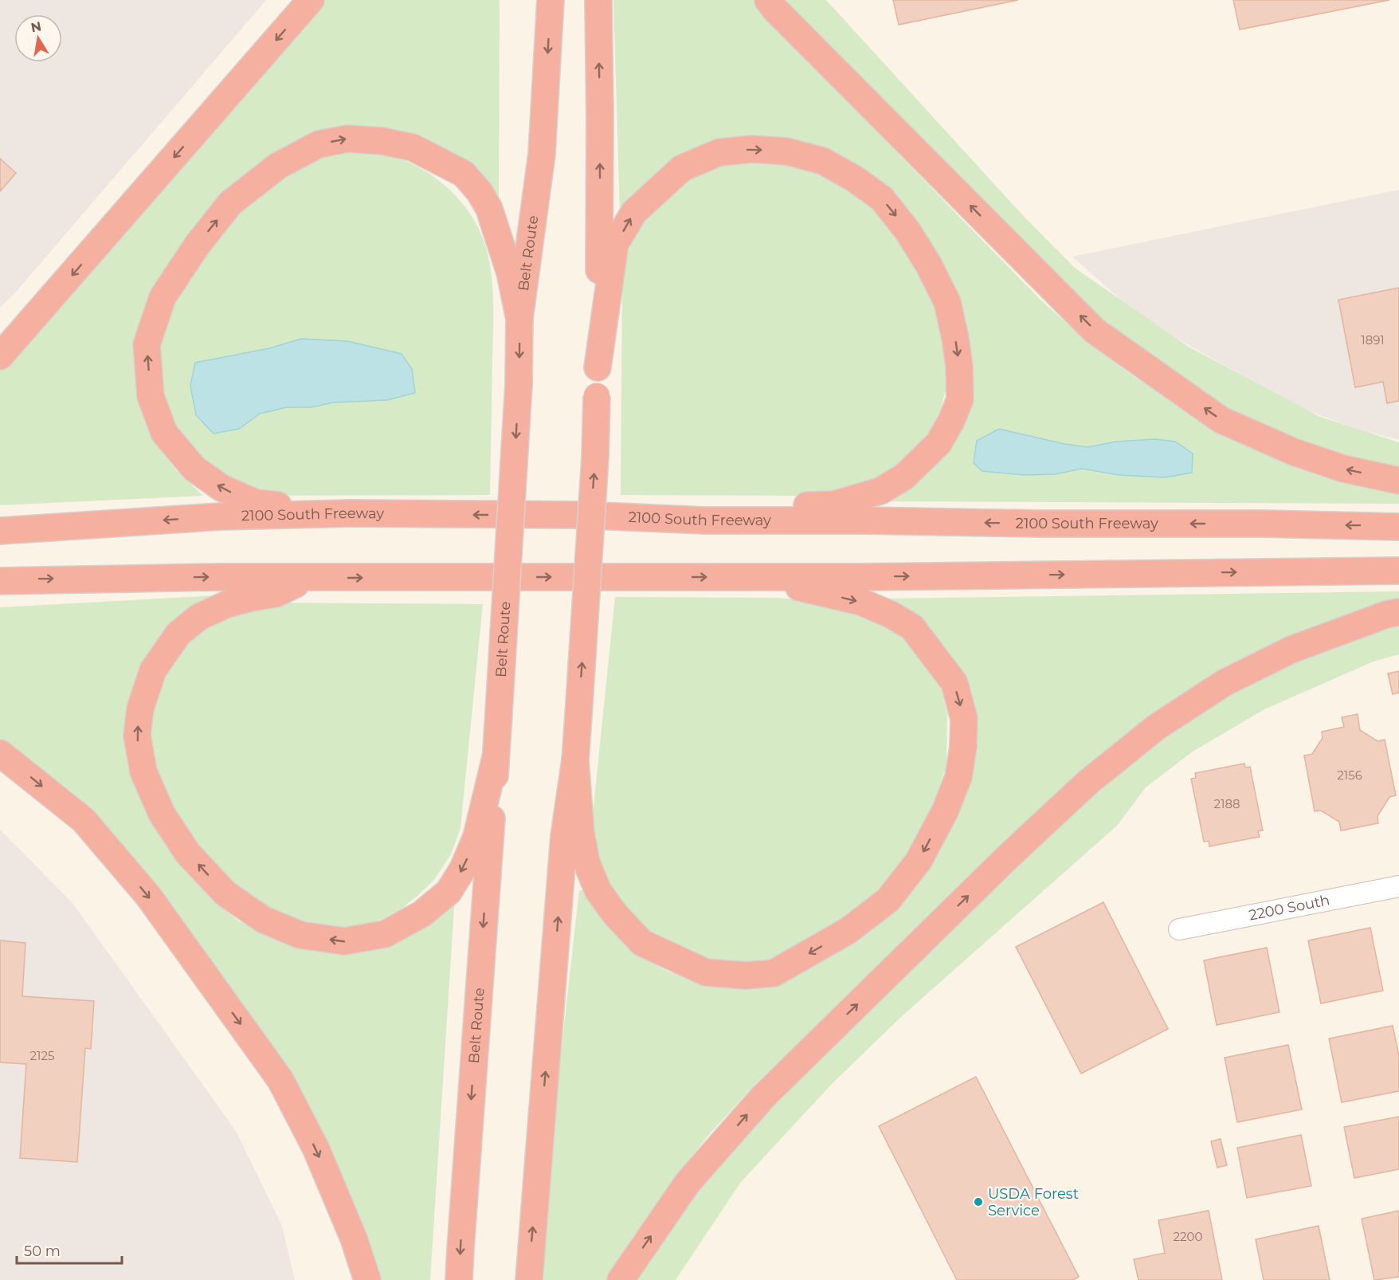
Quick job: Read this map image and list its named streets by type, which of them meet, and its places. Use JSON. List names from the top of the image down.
{
  "streets": {
    "highway": ["Belt Route", "2100 South Freeway"],
    "street": ["2200 South"]
  },
  "places": ["USDA Forest Service"],
  "house_numbers": [
    "1891",
    "2156",
    "2188",
    "2125",
    "2200"
  ],
  "scale_bar": "50 m",
  "north": "top"
}
